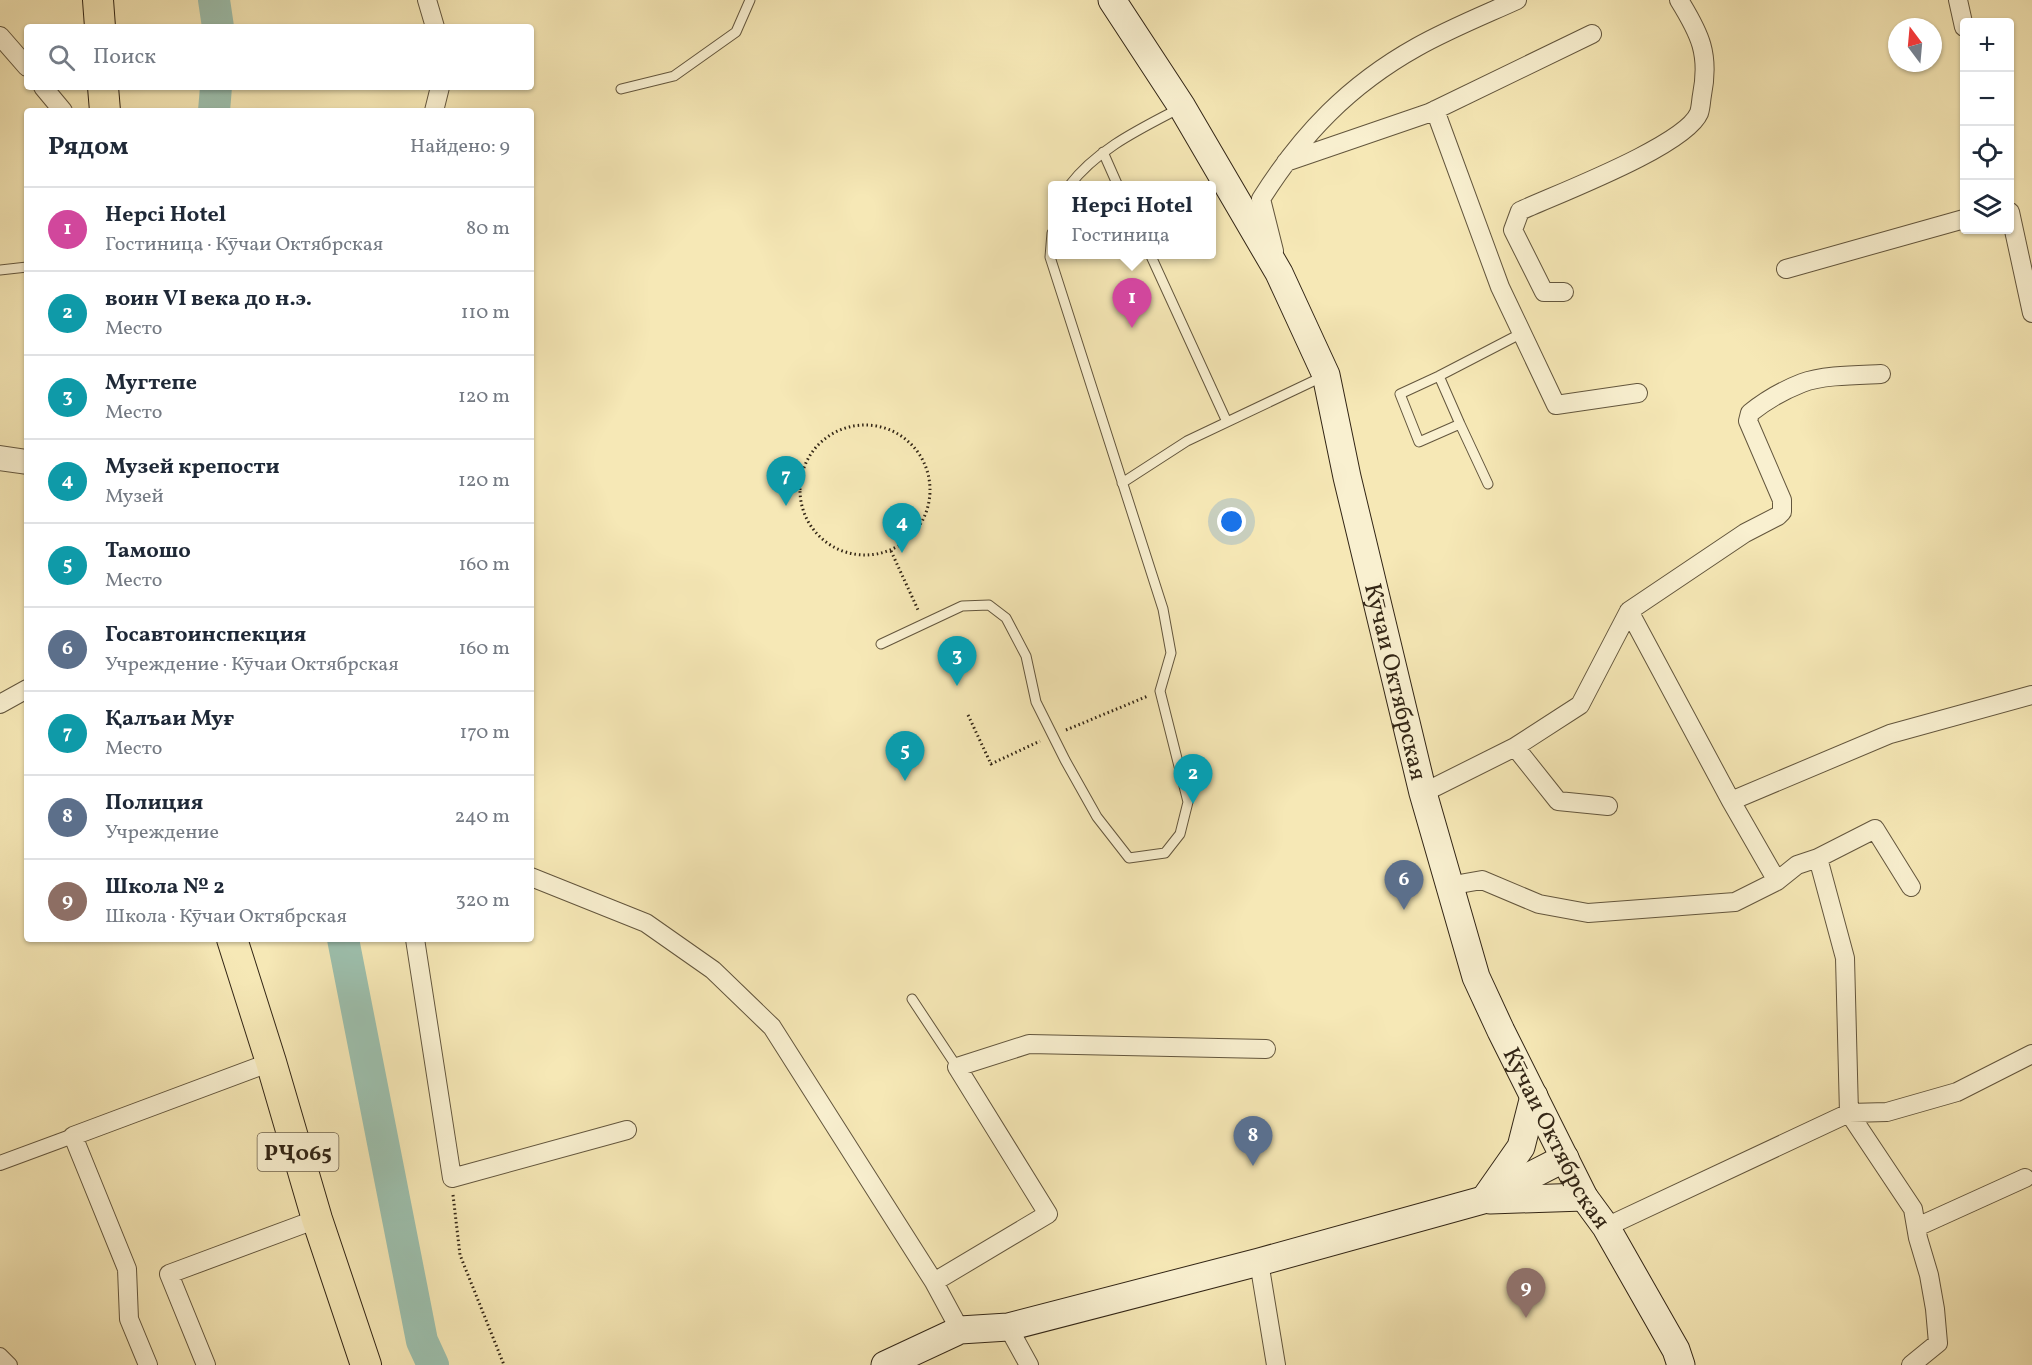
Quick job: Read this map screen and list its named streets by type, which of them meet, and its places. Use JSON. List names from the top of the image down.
{
  "streets": {
    "main road": ["Кӯчаи Октябрская", "РҶ065"]
  },
  "north": "top",
  "page": {
    "map_buttons": ["+", "−"],
    "search": "Поиск",
    "heading": ["Рядом", "Найдено: 9"],
    "popup": ["Hepci Hotel", "Гостиница"],
    "list": [
      {
        "mark": "1",
        "name": "Hepci Hotel",
        "note": "Гостиница · Кӯчаи Октябрская",
        "value": "80 m"
      },
      {
        "mark": "2",
        "name": "воин VI века до н.э.",
        "note": "Место",
        "value": "110 m"
      },
      {
        "mark": "3",
        "name": "Мугтепе",
        "note": "Место",
        "value": "120 m"
      },
      {
        "mark": "4",
        "name": "Музей крепости",
        "note": "Музей",
        "value": "120 m"
      },
      {
        "mark": "5",
        "name": "Тамошо",
        "note": "Место",
        "value": "160 m"
      },
      {
        "mark": "6",
        "name": "Госавтоинспекция",
        "note": "Учреждение · Кӯчаи Октябрская",
        "value": "160 m"
      },
      {
        "mark": "7",
        "name": "Қалъаи Муғ",
        "note": "Место",
        "value": "170 m"
      },
      {
        "mark": "8",
        "name": "Полиция",
        "note": "Учреждение",
        "value": "240 m"
      },
      {
        "mark": "9",
        "name": "Школа № 2",
        "note": "Школа · Кӯчаи Октябрская",
        "value": "320 m"
      }
    ],
    "pins": [
      "1",
      "7",
      "4",
      "3",
      "5",
      "2",
      "6",
      "8",
      "9"
    ]
  }
}
